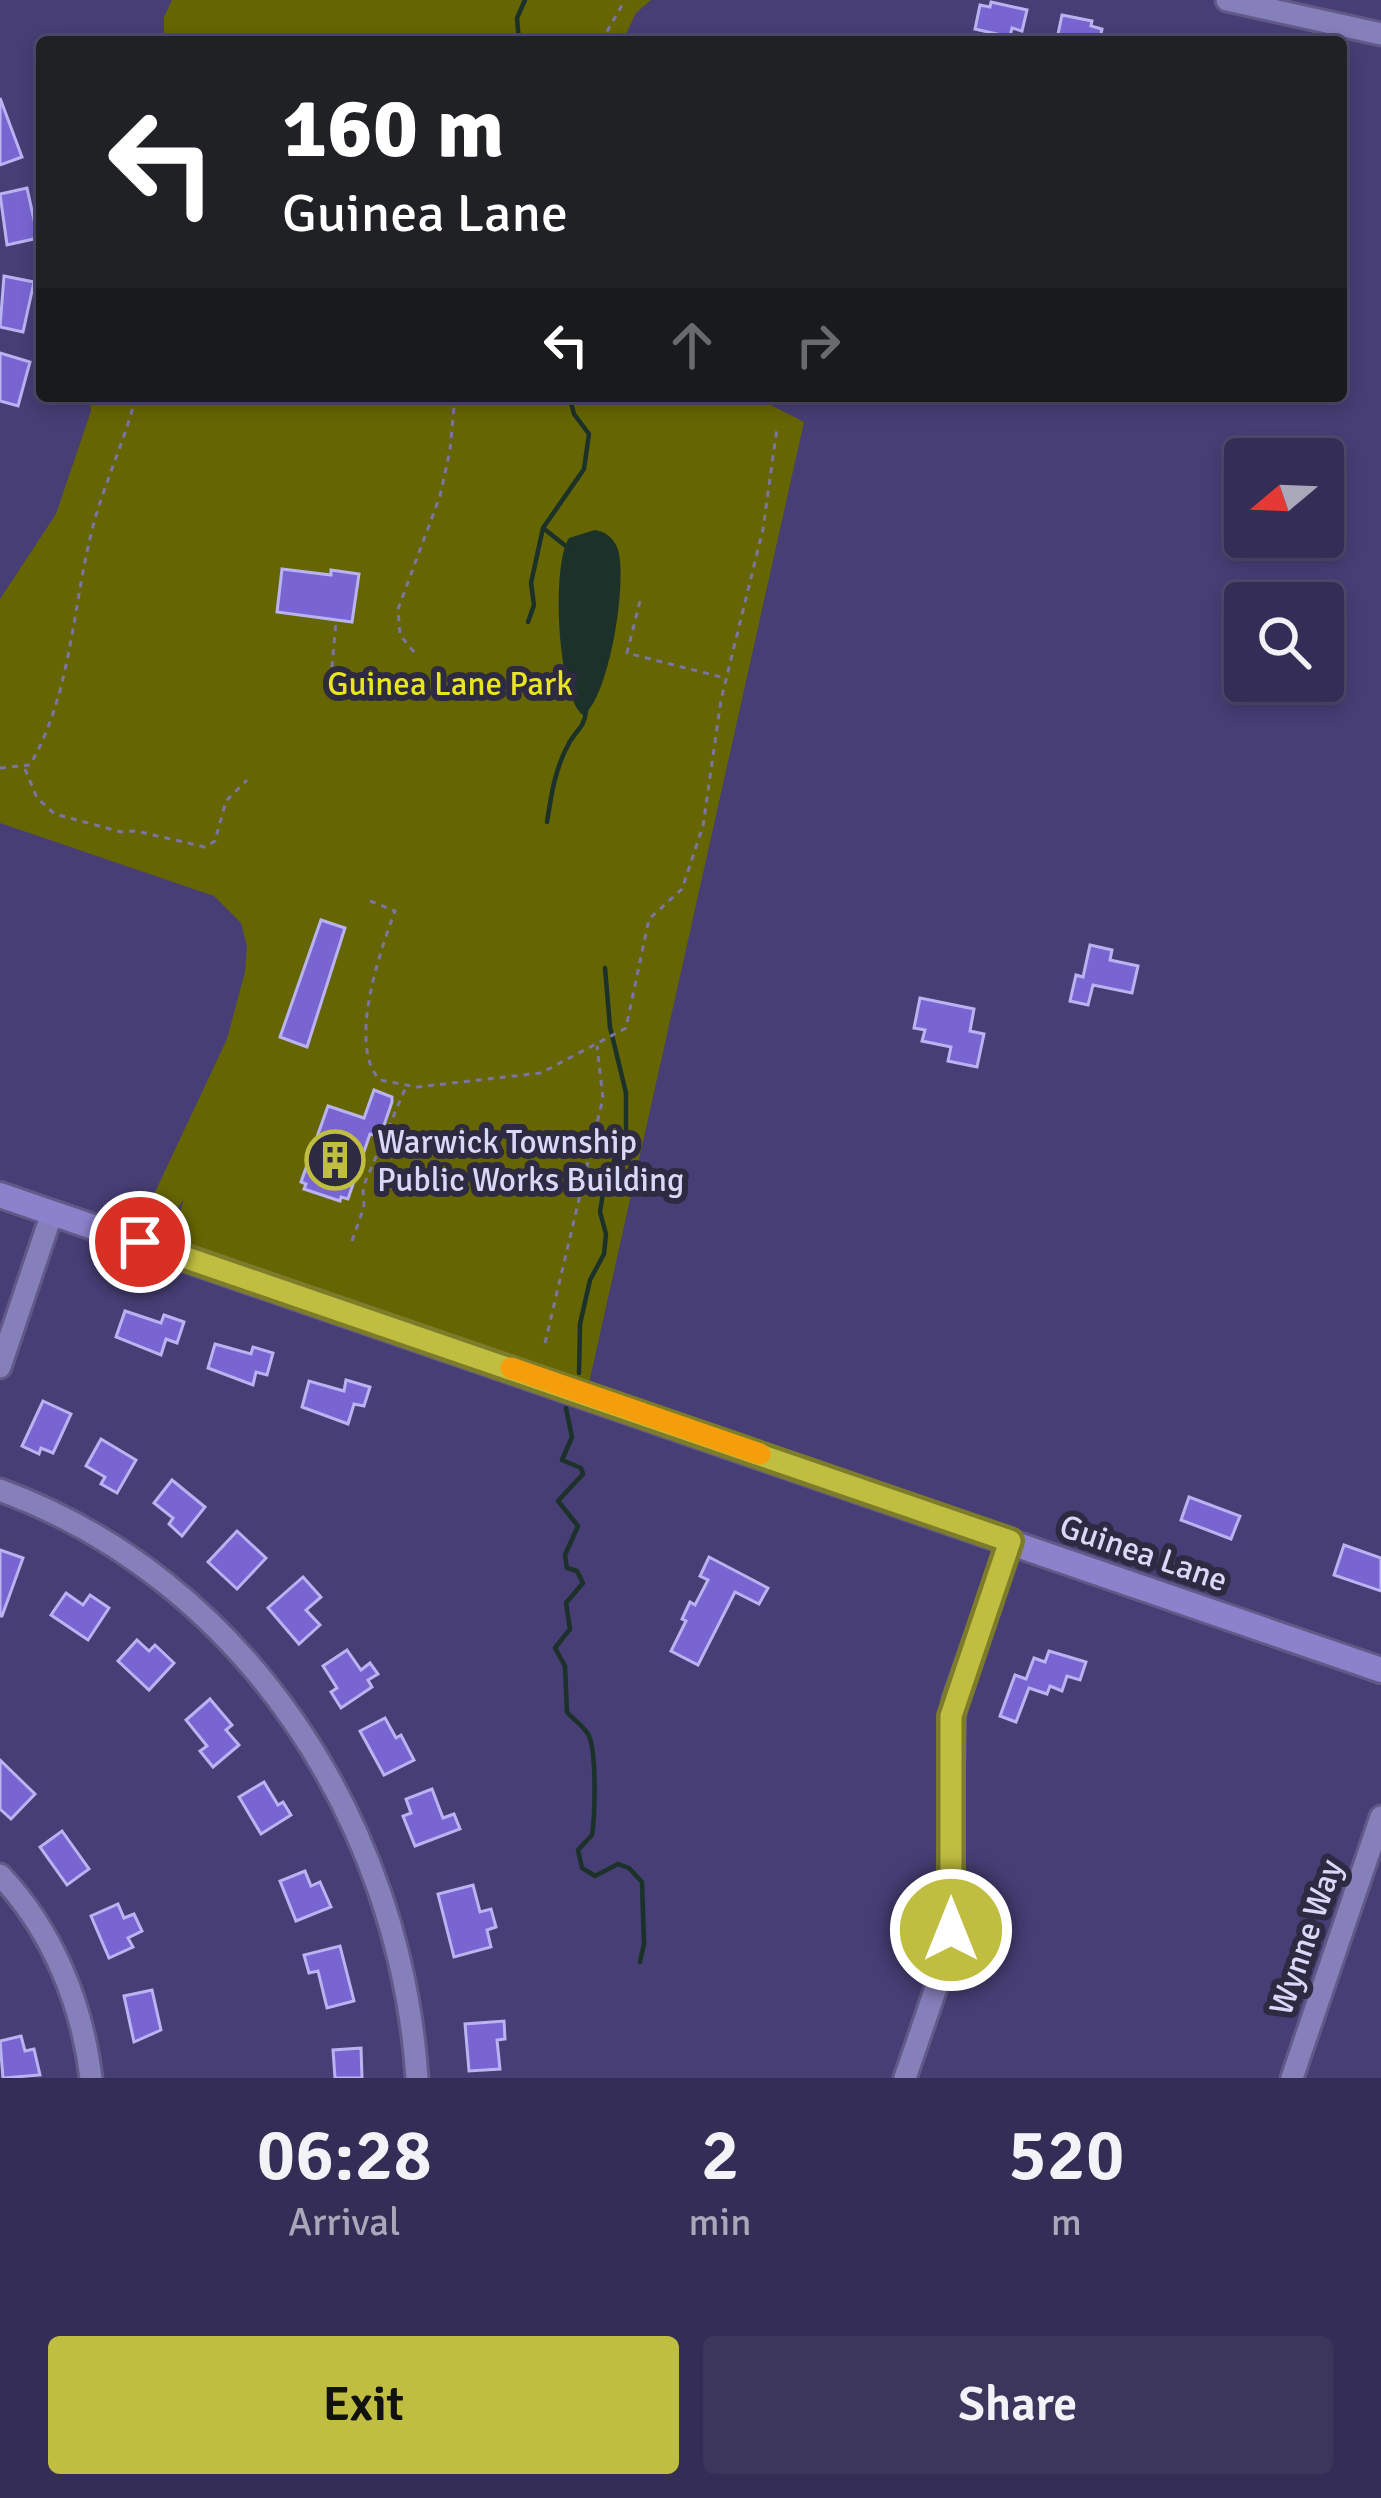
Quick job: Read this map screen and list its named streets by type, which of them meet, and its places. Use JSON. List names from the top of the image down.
{
  "streets": {
    "street": ["Guinea Lane", "Wynne Way"]
  },
  "parks": ["Guinea Lane Park"],
  "places": {
    "building": ["Warwick Township Public Works Building"]
  },
  "north": "left",
  "page": {
    "turn": ["160 m", "Guinea Lane"],
    "eta": [
      "06:28",
      "Arrival",
      "2",
      "min",
      "520",
      "m"
    ],
    "buttons": ["Exit", "Share"]
  }
}
